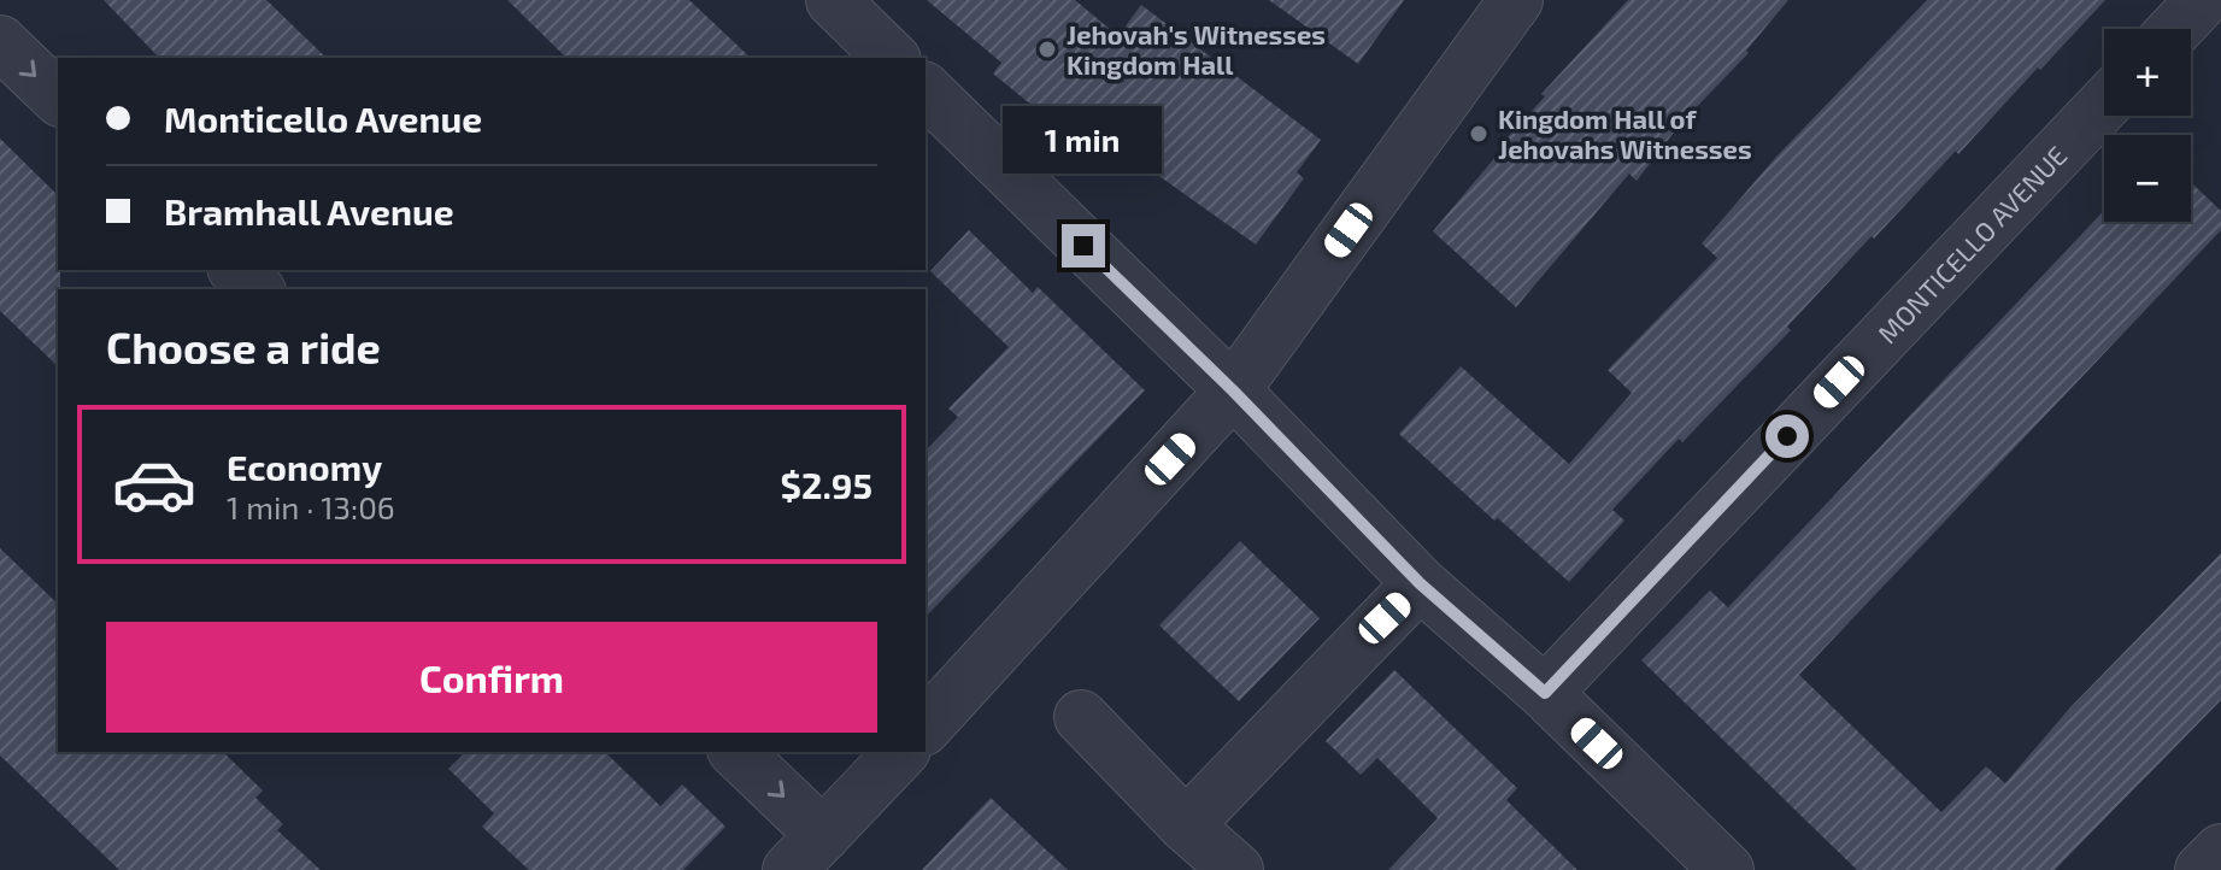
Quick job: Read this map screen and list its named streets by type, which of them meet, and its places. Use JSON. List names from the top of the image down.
{
  "streets": {
    "street": ["MONTICELLO AVENUE"]
  },
  "places": ["Jehovah's Witnesses Kingdom Hall", "Kingdom Hall of Jehovahs Witnesses"],
  "page": {
    "map_buttons": ["+", "−"],
    "banner": ["Monticello Avenue", "Bramhall Avenue"],
    "bubble": "1 min",
    "heading": "Choose a ride",
    "list": [
      {
        "name": "Economy",
        "note": "1 min · 13:06",
        "value": "$2.95"
      }
    ],
    "buttons": "Confirm"
  }
}
